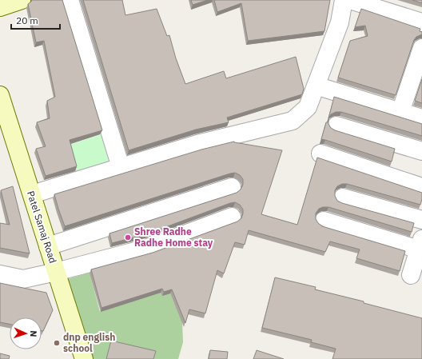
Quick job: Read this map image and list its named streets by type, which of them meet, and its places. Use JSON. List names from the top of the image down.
{
  "streets": {
    "street": ["Patel Samaj Road"]
  },
  "places": ["Shree Radhe Radhe Home stay", "dnp english school"],
  "scale_bar": "20 m",
  "north": "right"
}
